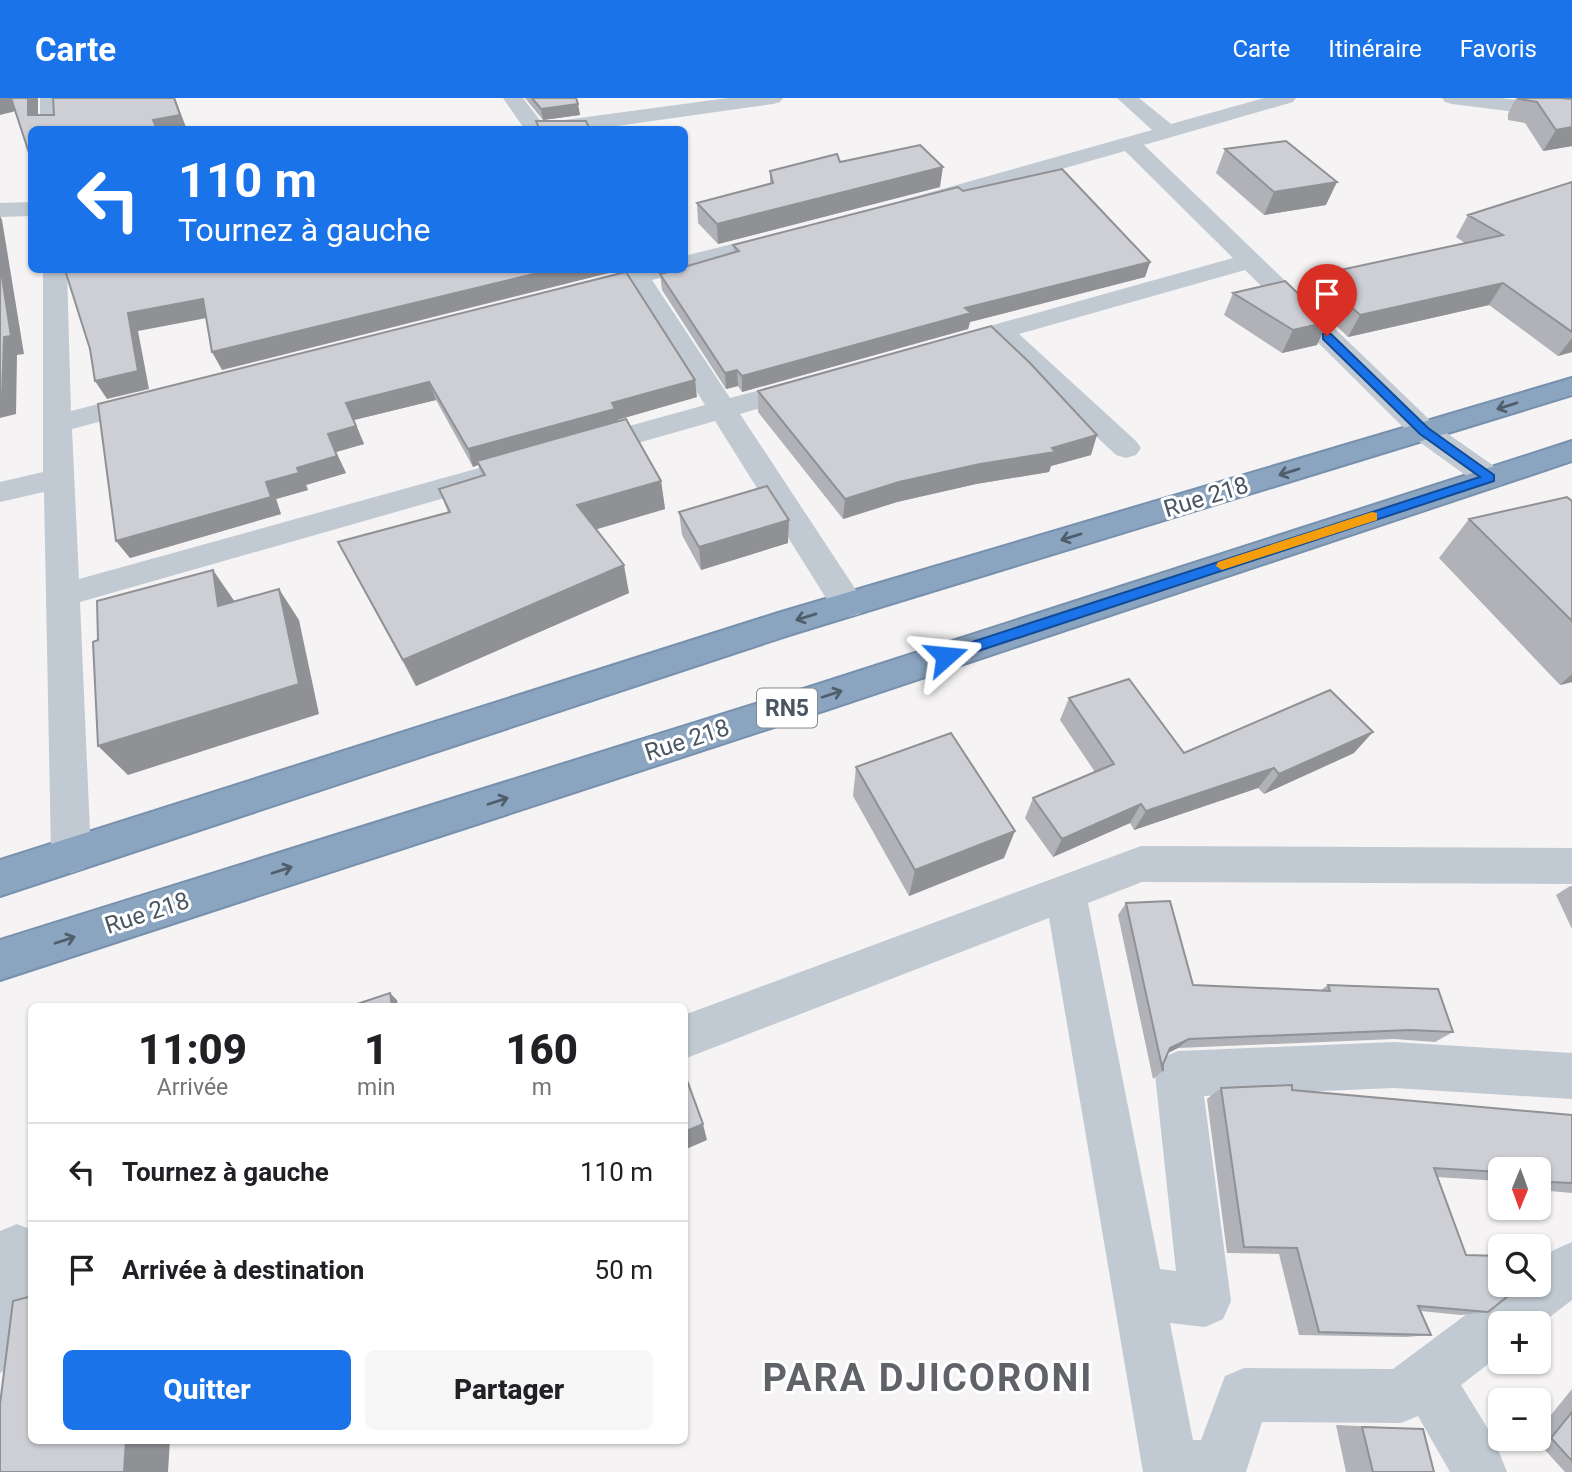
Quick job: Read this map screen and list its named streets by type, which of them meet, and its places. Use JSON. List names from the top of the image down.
{
  "streets": {
    "highway": ["Rue 218", "RN5"]
  },
  "districts": ["PARA DJICORONI"],
  "north": "bottom",
  "page": {
    "header": "Carte",
    "nav": ["Carte", "Itinéraire", "Favoris"],
    "turn": ["110 m", "Tournez à gauche"],
    "eta": [
      "11:09",
      "Arrivée",
      "1",
      "min",
      "160",
      "m"
    ],
    "list": [
      {
        "name": "Tournez à gauche",
        "value": "110 m"
      },
      {
        "name": "Arrivée à destination",
        "value": "50 m"
      }
    ],
    "map_buttons": ["+", "−"],
    "buttons": ["Quitter", "Partager"]
  }
}
